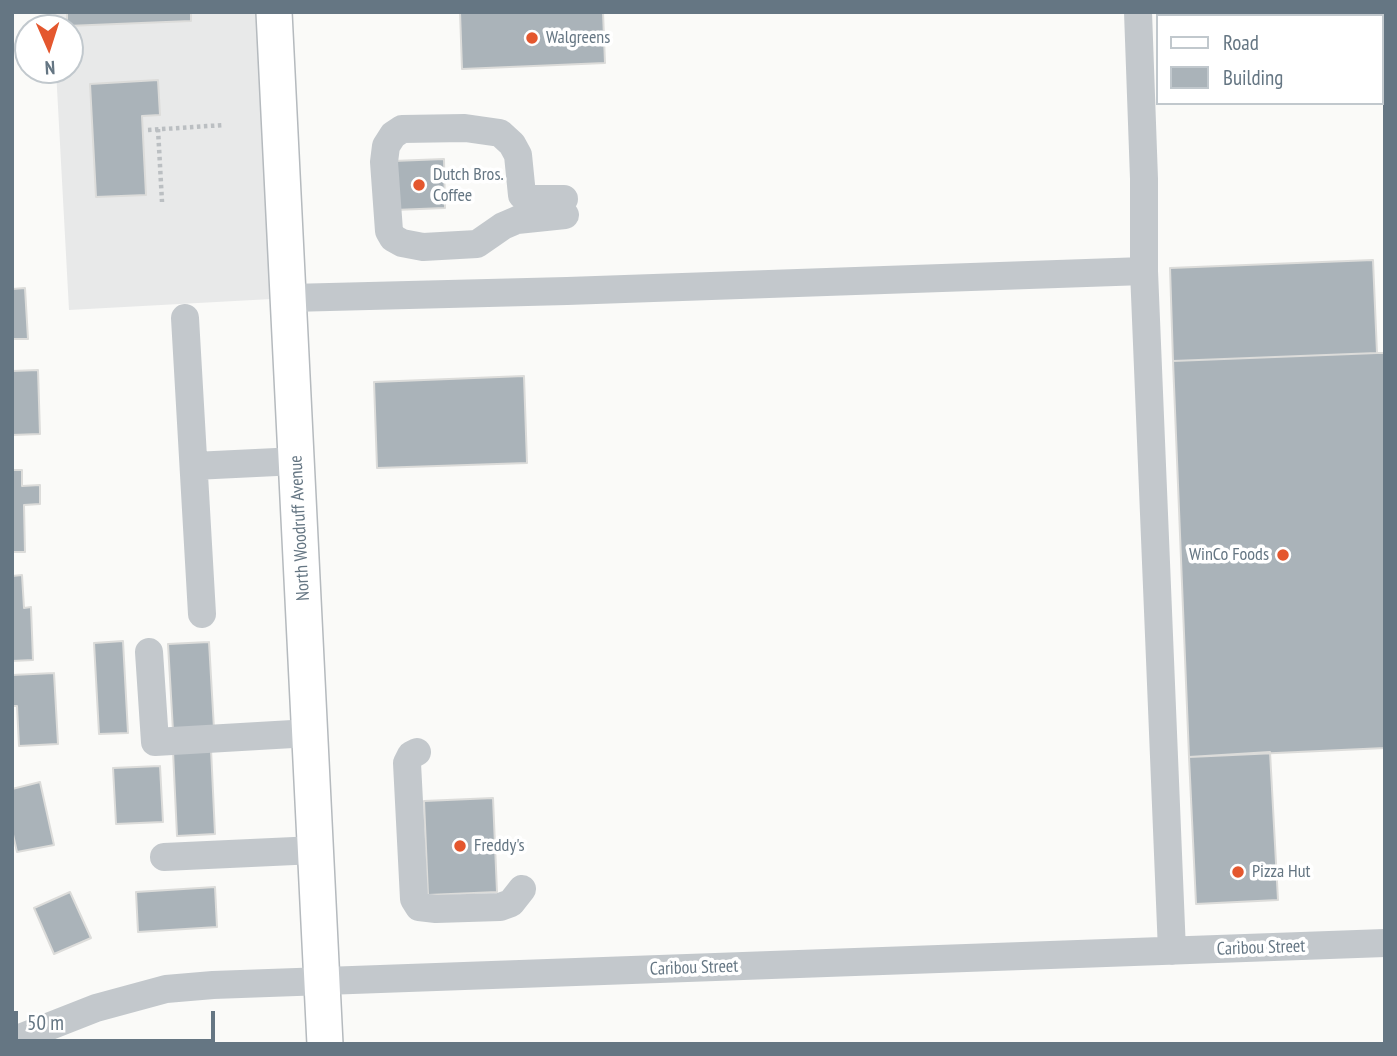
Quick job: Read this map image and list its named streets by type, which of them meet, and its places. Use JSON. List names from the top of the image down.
{
  "streets": {
    "main road": ["North Woodruff Avenue"],
    "street": ["Caribou Street"]
  },
  "crossings": [
    ["North Woodruff Avenue", "Caribou Street"]
  ],
  "places": [
    "Walgreens",
    "Dutch Bros. Coffee",
    "WinCo Foods",
    "Freddy's",
    "Pizza Hut"
  ],
  "legend": ["Road", "Building"],
  "scale_bar": "50 m",
  "north": "bottom"
}
